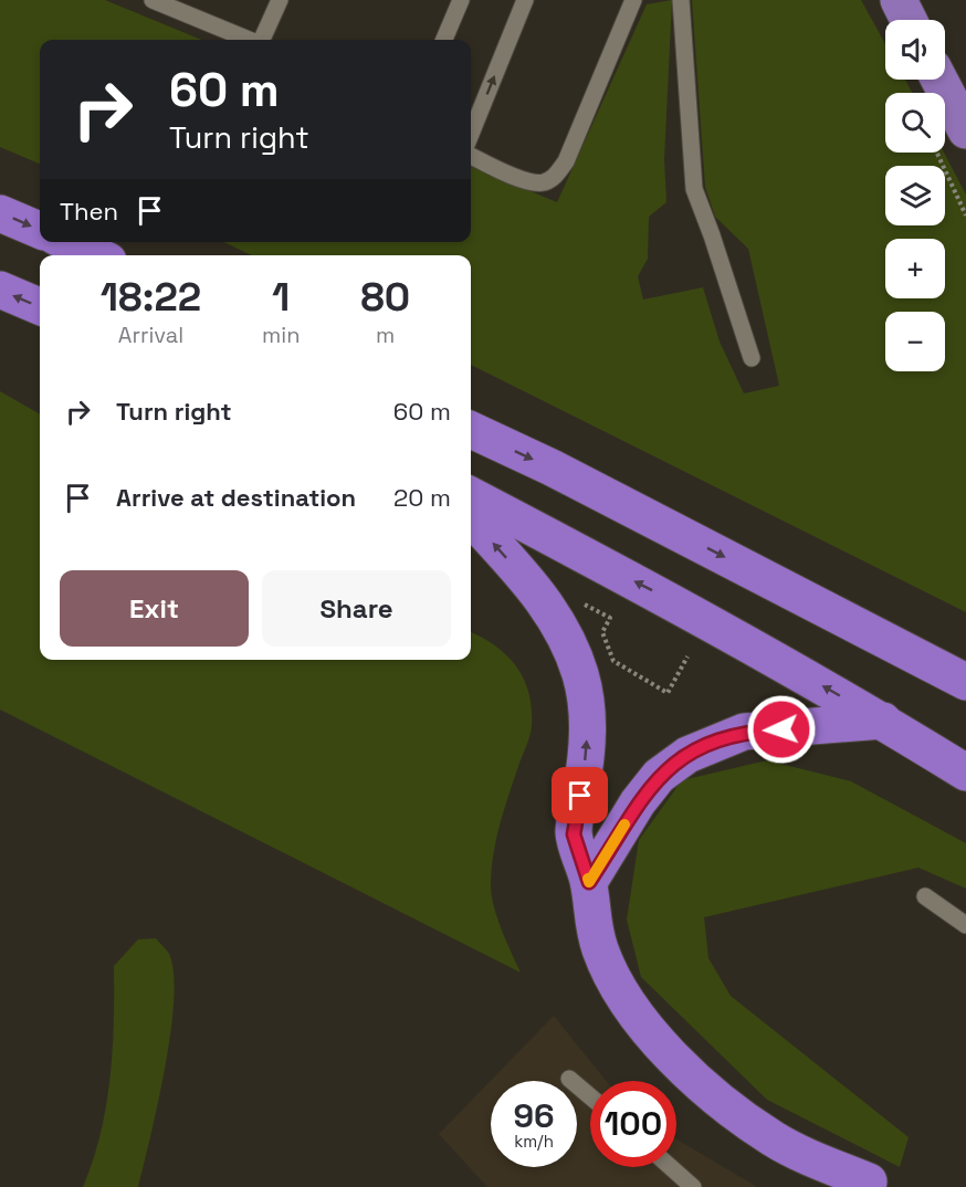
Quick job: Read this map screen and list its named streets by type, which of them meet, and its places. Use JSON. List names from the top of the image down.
{
  "page": {
    "map_buttons": ["+", "−"],
    "turn": ["60 m", "Turn right"],
    "then": "Then",
    "eta": [
      "18:22",
      "Arrival",
      "1",
      "min",
      "80",
      "m"
    ],
    "list": [
      {
        "name": "Turn right",
        "value": "60 m"
      },
      {
        "name": "Arrive at destination",
        "value": "20 m"
      }
    ],
    "buttons": ["Exit", "Share"],
    "speed": "96 km/h",
    "limit": "100"
  }
}
